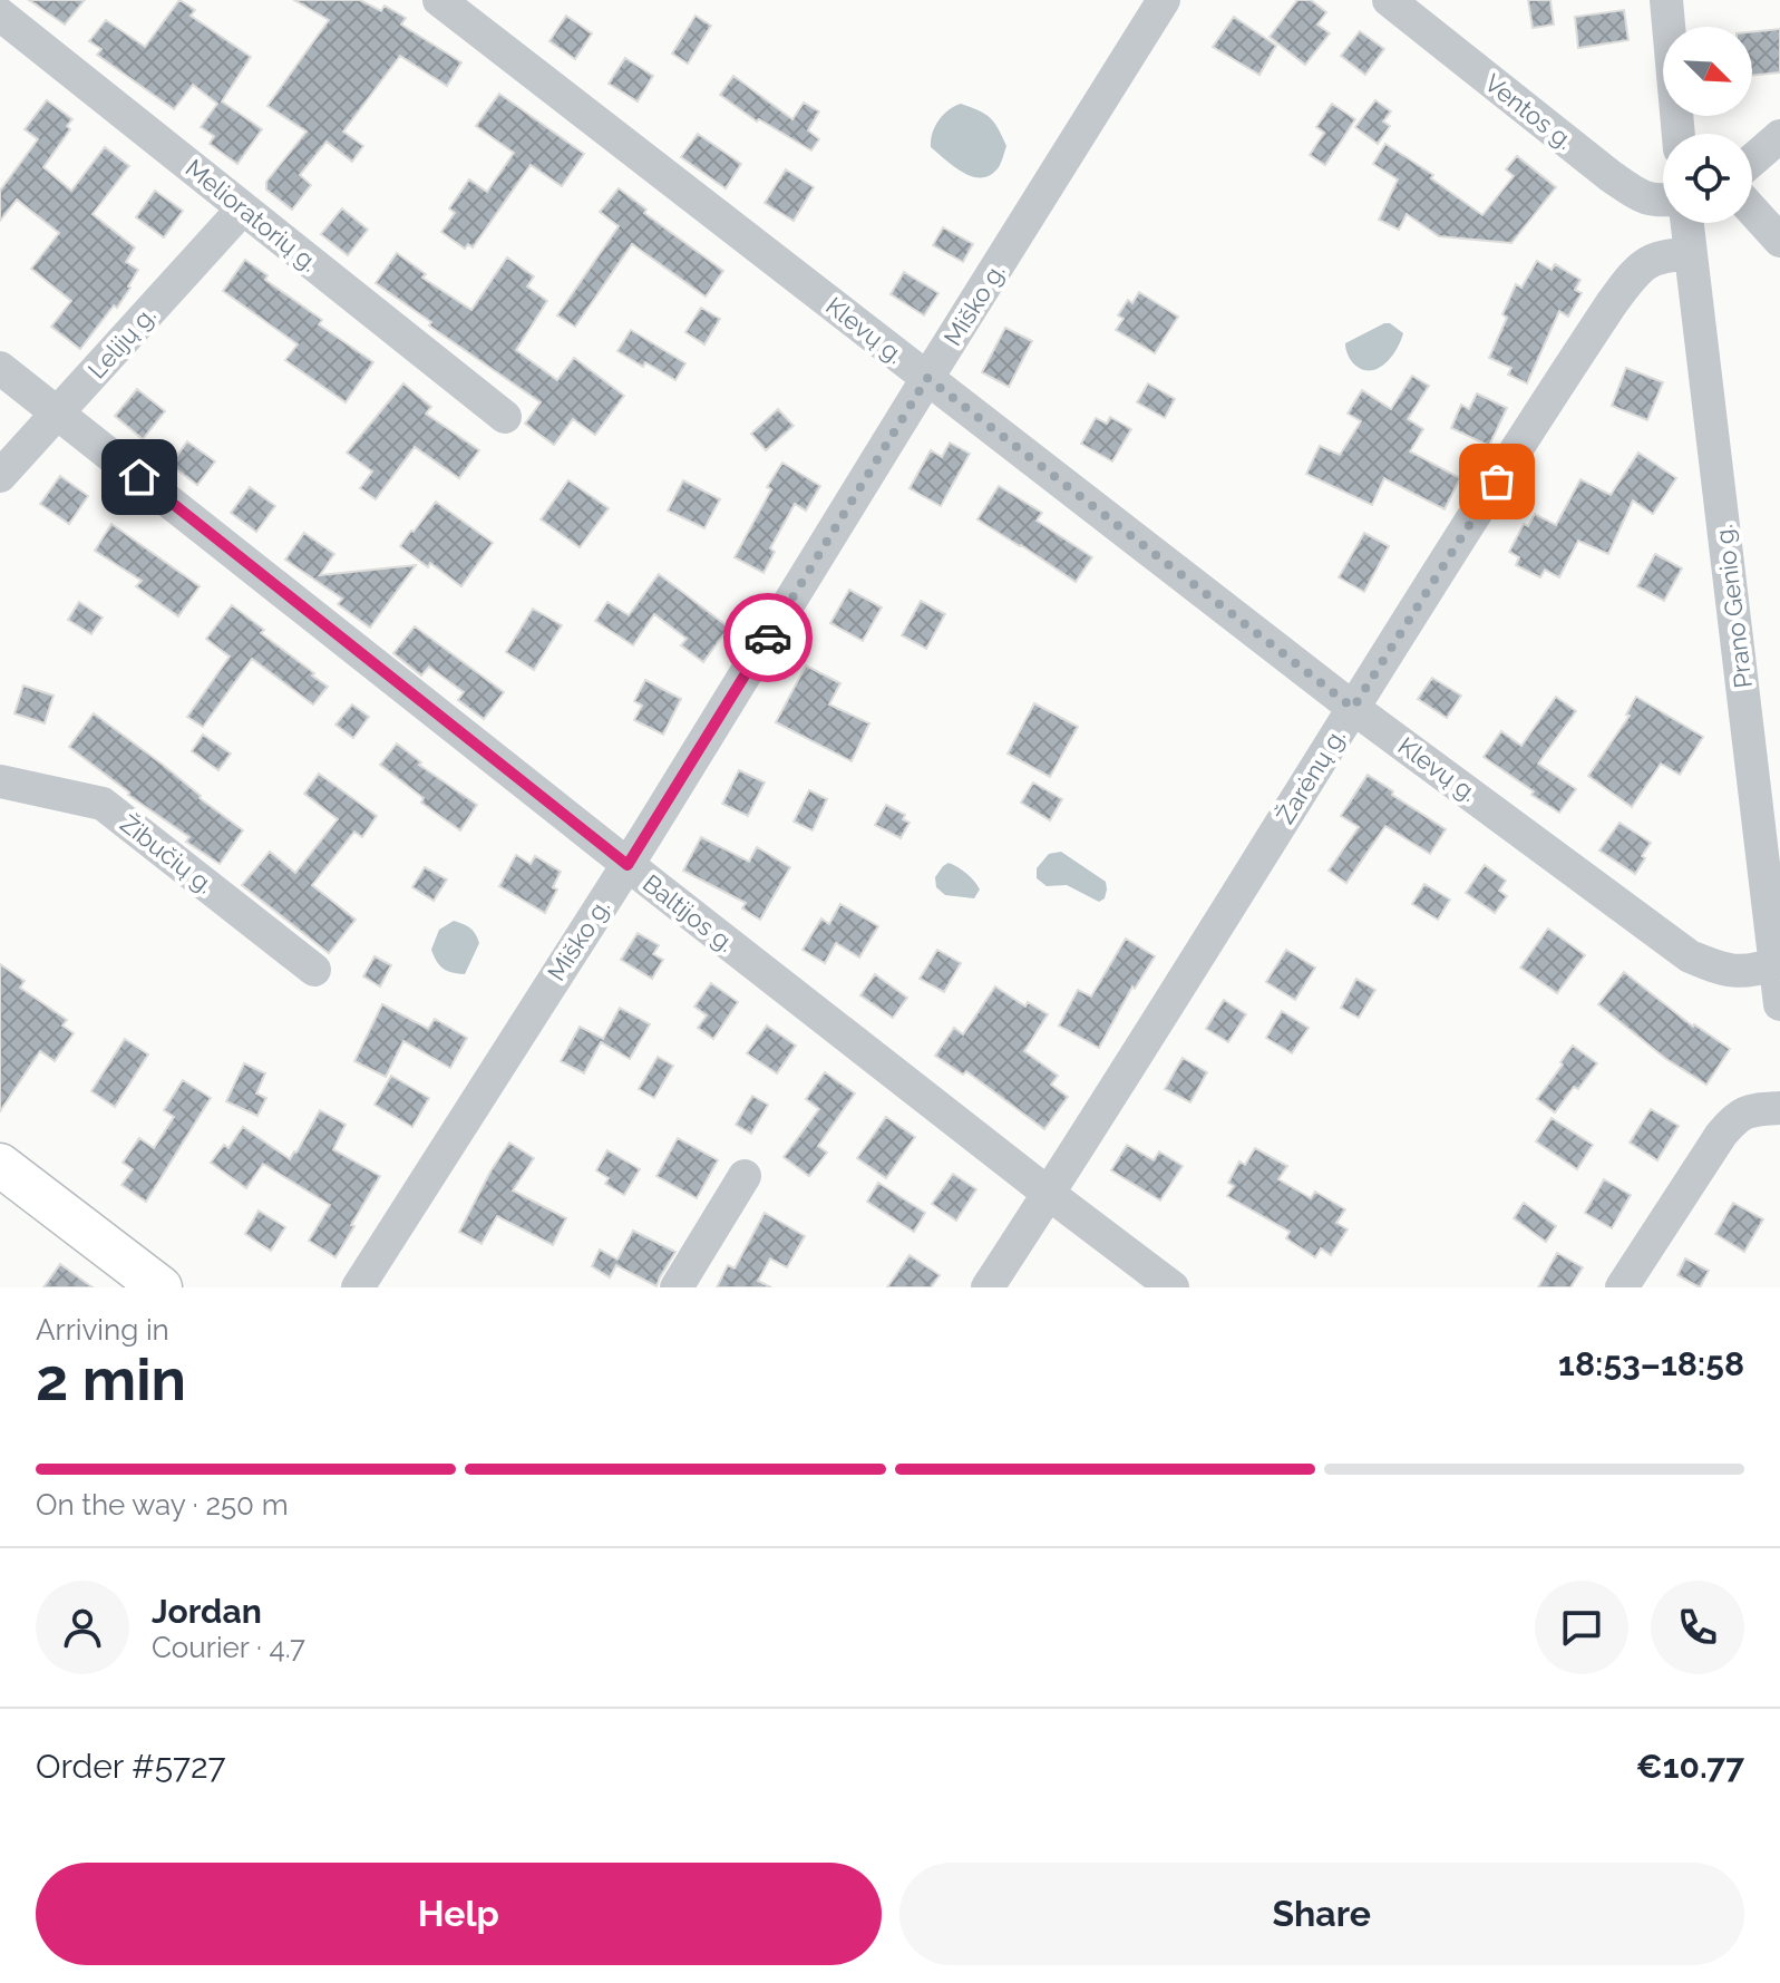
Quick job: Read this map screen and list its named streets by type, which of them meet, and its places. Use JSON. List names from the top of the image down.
{
  "streets": {
    "street": [
      "Ventos g.",
      "Melioratorių g.",
      "Miško g.",
      "Klevų g.",
      "Lelijų g.",
      "Prano Genio g.",
      "Žarėnų g.",
      "Žibučių g.",
      "Baltijos g."
    ]
  },
  "crossings": [
    ["Melioratorių g.", "Lelijų g."],
    ["Miško g.", "Klevų g."],
    ["Miško g.", "Baltijos g."],
    ["Klevų g.", "Prano Genio g."],
    ["Klevų g.", "Žarėnų g."],
    ["Lelijų g.", "Baltijos g."],
    ["Prano Genio g.", "Žarėnų g."],
    ["Žarėnų g.", "Baltijos g."]
  ],
  "north": "bottom right",
  "page": {
    "heading": ["2 min", "Arriving in", "18:53–18:58"],
    "panel": [
      "Jordan",
      "Courier · 4.7",
      "Order #5727",
      "€10.77"
    ],
    "bar": "On the way · 250 m",
    "buttons": ["Help", "Share"]
  }
}
